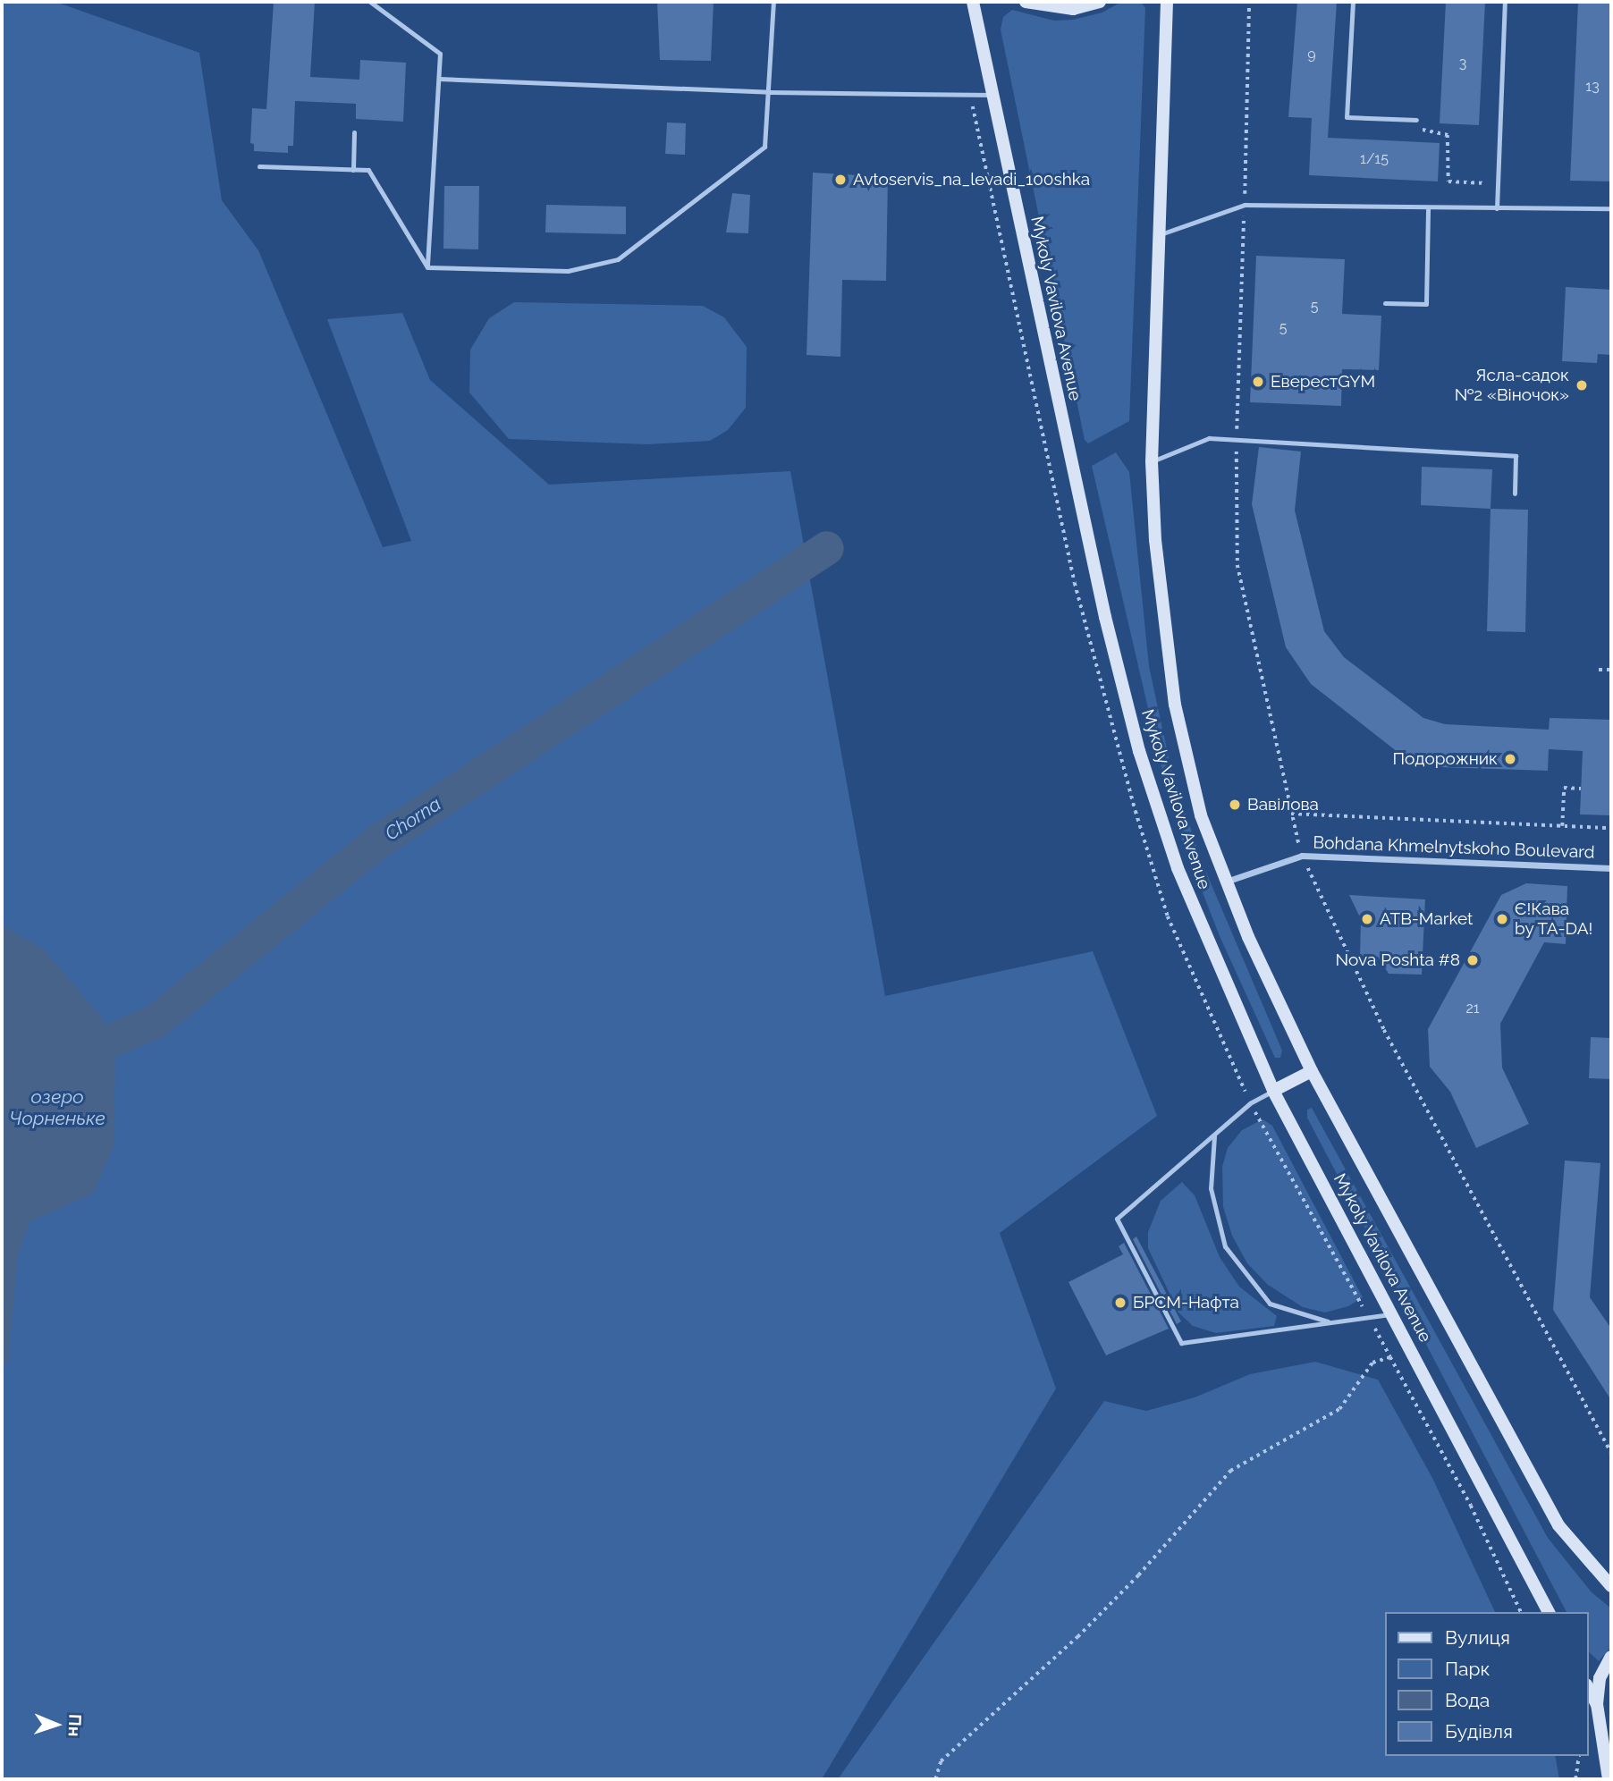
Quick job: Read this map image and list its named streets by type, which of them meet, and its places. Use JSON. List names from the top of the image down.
{
  "streets": {
    "main road": ["Mykoly Vavilova Avenue"],
    "street": ["Bohdana Khmelnytskoho Boulevard"]
  },
  "crossings": [
    ["Mykoly Vavilova Avenue", "Bohdana Khmelnytskoho Boulevard"]
  ],
  "water": ["Chorna", "озеро Чорненьке"],
  "places": [
    "Avtoservis_na_levadi_100shka",
    "ЕверестGYM",
    "Ясла-садок №2 «Віночок»",
    "Подорожник",
    "Вавілова",
    "ATB-Market",
    "Є!Кава by TA-DA!",
    "Nova Poshta #8",
    "БРСМ-Нафта"
  ],
  "house_numbers": [
    "9",
    "3",
    "13",
    "1/15",
    "5",
    "5",
    "21"
  ],
  "legend": [
    "Вулиця",
    "Парк",
    "Вода",
    "Будівля"
  ],
  "north": "right"
}
